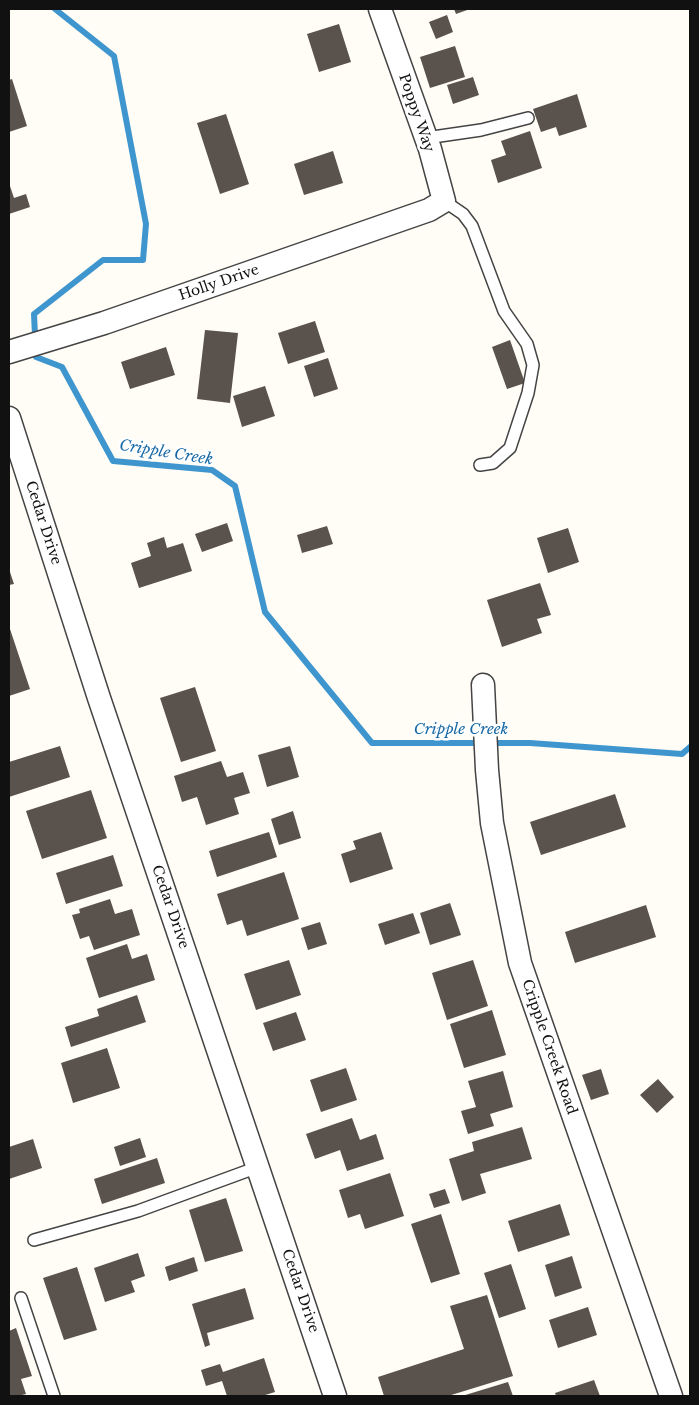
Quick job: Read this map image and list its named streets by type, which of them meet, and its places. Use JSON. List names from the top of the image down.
{
  "streets": {
    "street": [
      "Poppy Way",
      "Holly Drive",
      "Cedar Drive",
      "Cripple Creek Road"
    ]
  },
  "crossings": [
    ["Poppy Way", "Holly Drive"]
  ],
  "water": ["Cripple Creek"]
}
